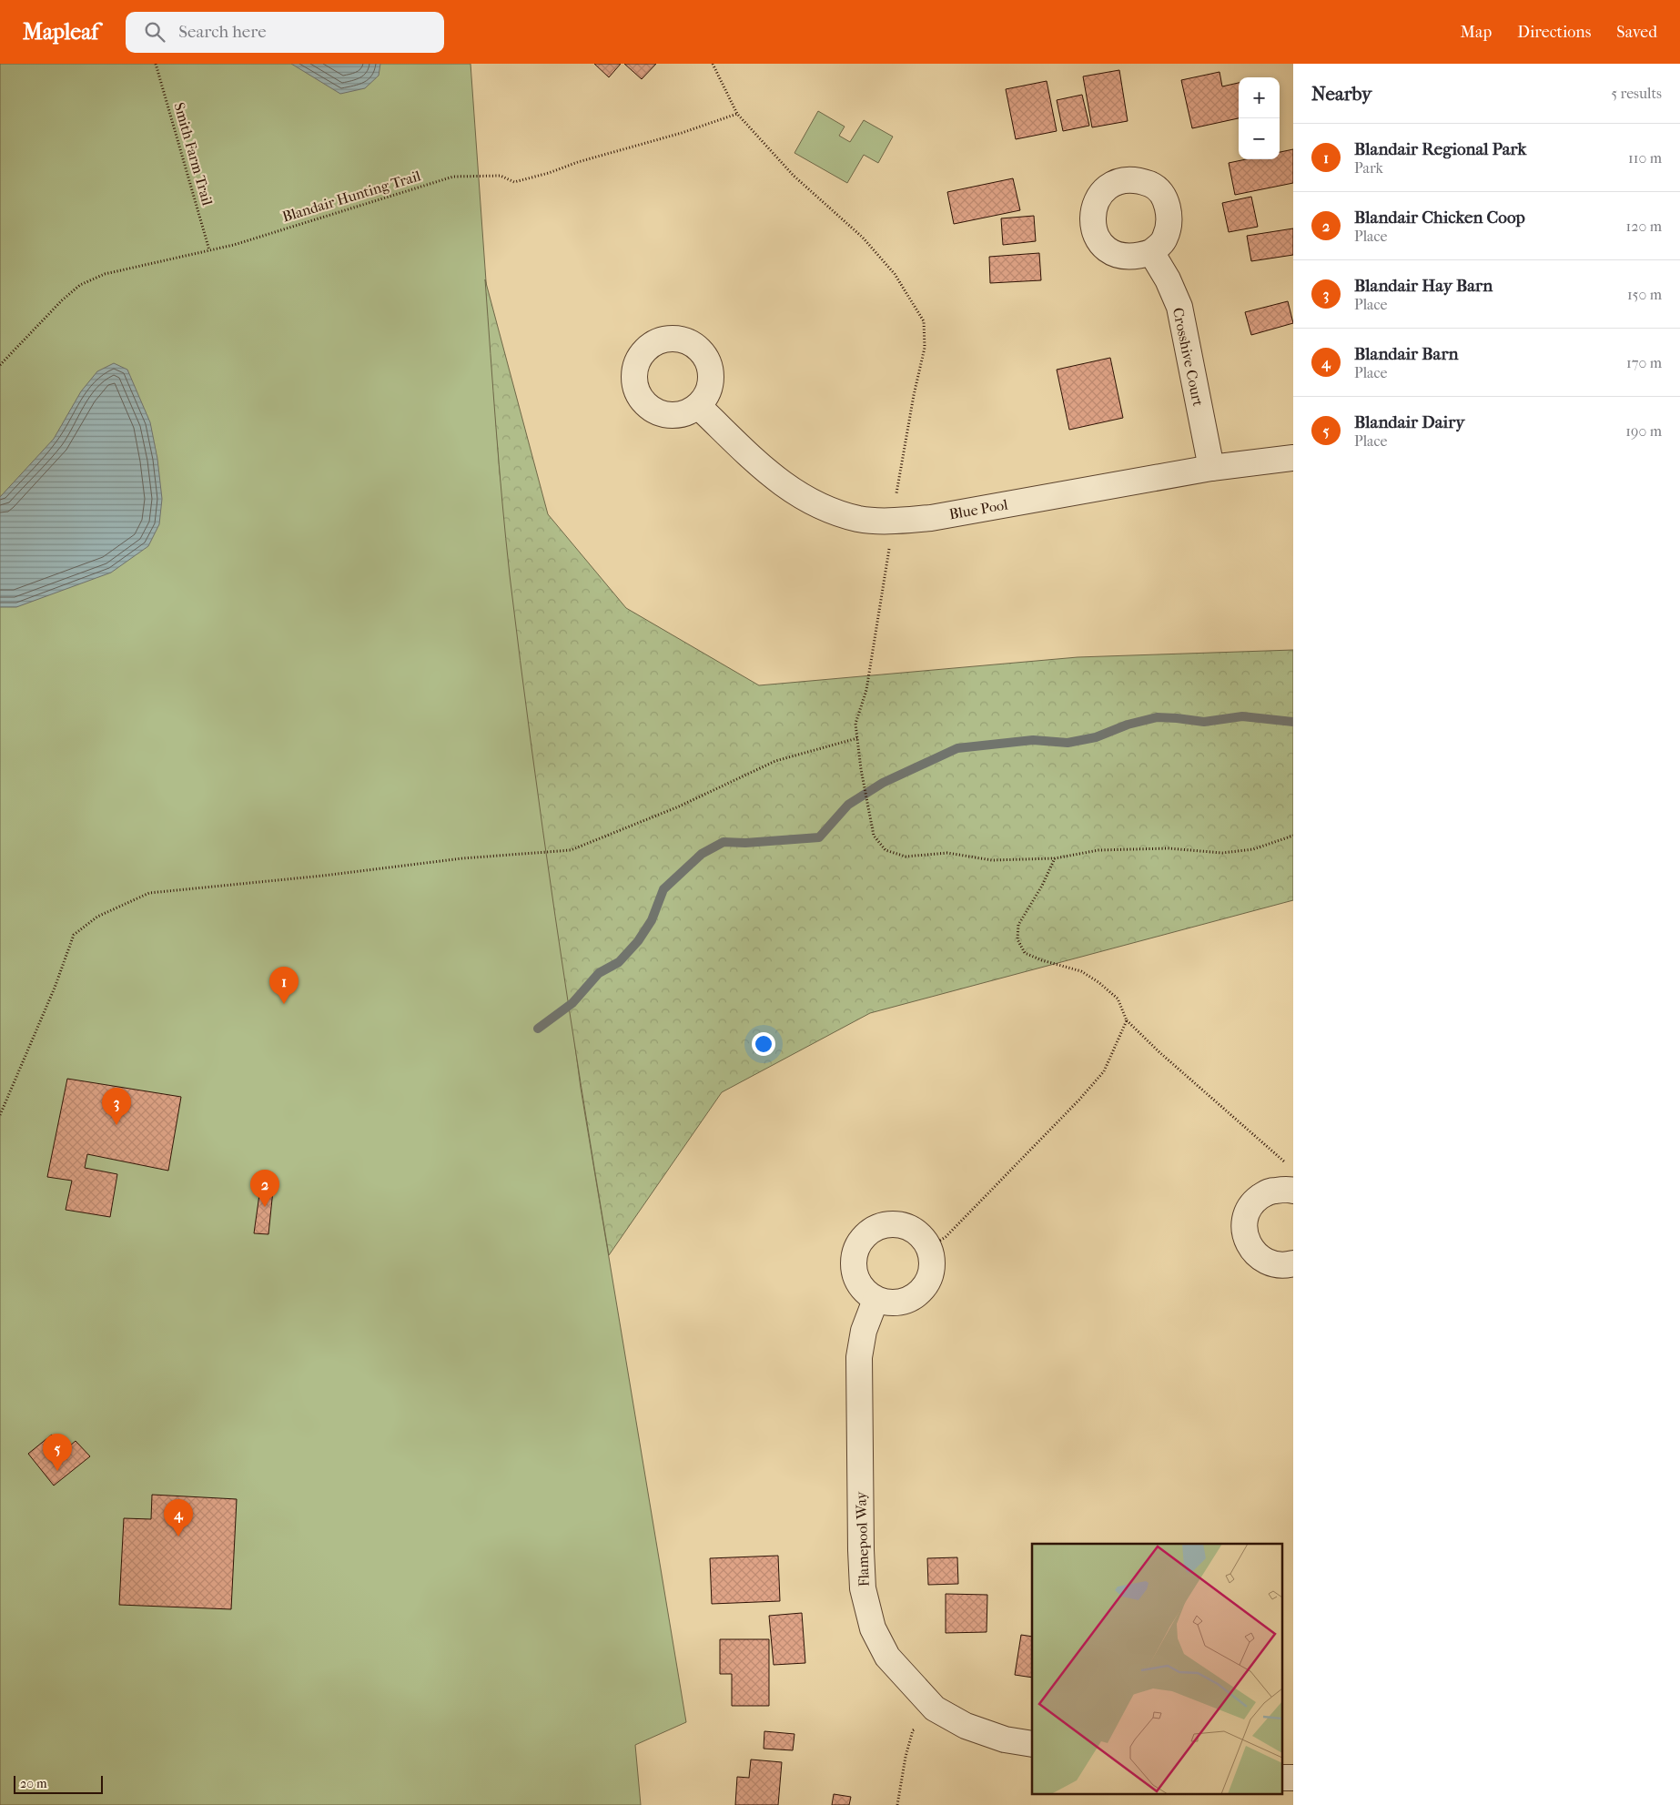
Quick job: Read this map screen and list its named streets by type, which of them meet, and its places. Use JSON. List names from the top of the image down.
{
  "streets": {
    "street": ["Crosshive Court", "Blue Pool", "Flamepool Way"],
    "path": ["Smith Farm Trail", "Blandair Hunting Trail"]
  },
  "crossings": [
    ["Smith Farm Trail", "Blandair Hunting Trail"],
    ["Crosshive Court", "Blue Pool"]
  ],
  "scale_bar": "20 m",
  "page": {
    "header": "Mapleaf",
    "search": "Search here",
    "nav": ["Map", "Directions", "Saved"],
    "heading": ["Nearby", "5 results"],
    "map_buttons": ["+", "−"],
    "list": [
      {
        "mark": "1",
        "name": "Blandair Regional Park",
        "note": "Park",
        "value": "110 m"
      },
      {
        "mark": "2",
        "name": "Blandair Chicken Coop",
        "note": "Place",
        "value": "120 m"
      },
      {
        "mark": "3",
        "name": "Blandair Hay Barn",
        "note": "Place",
        "value": "150 m"
      },
      {
        "mark": "4",
        "name": "Blandair Barn",
        "note": "Place",
        "value": "170 m"
      },
      {
        "mark": "5",
        "name": "Blandair Dairy",
        "note": "Place",
        "value": "190 m"
      }
    ],
    "pins": [
      "1",
      "3",
      "2",
      "5",
      "4"
    ],
    "scale": "20 m"
  }
}
